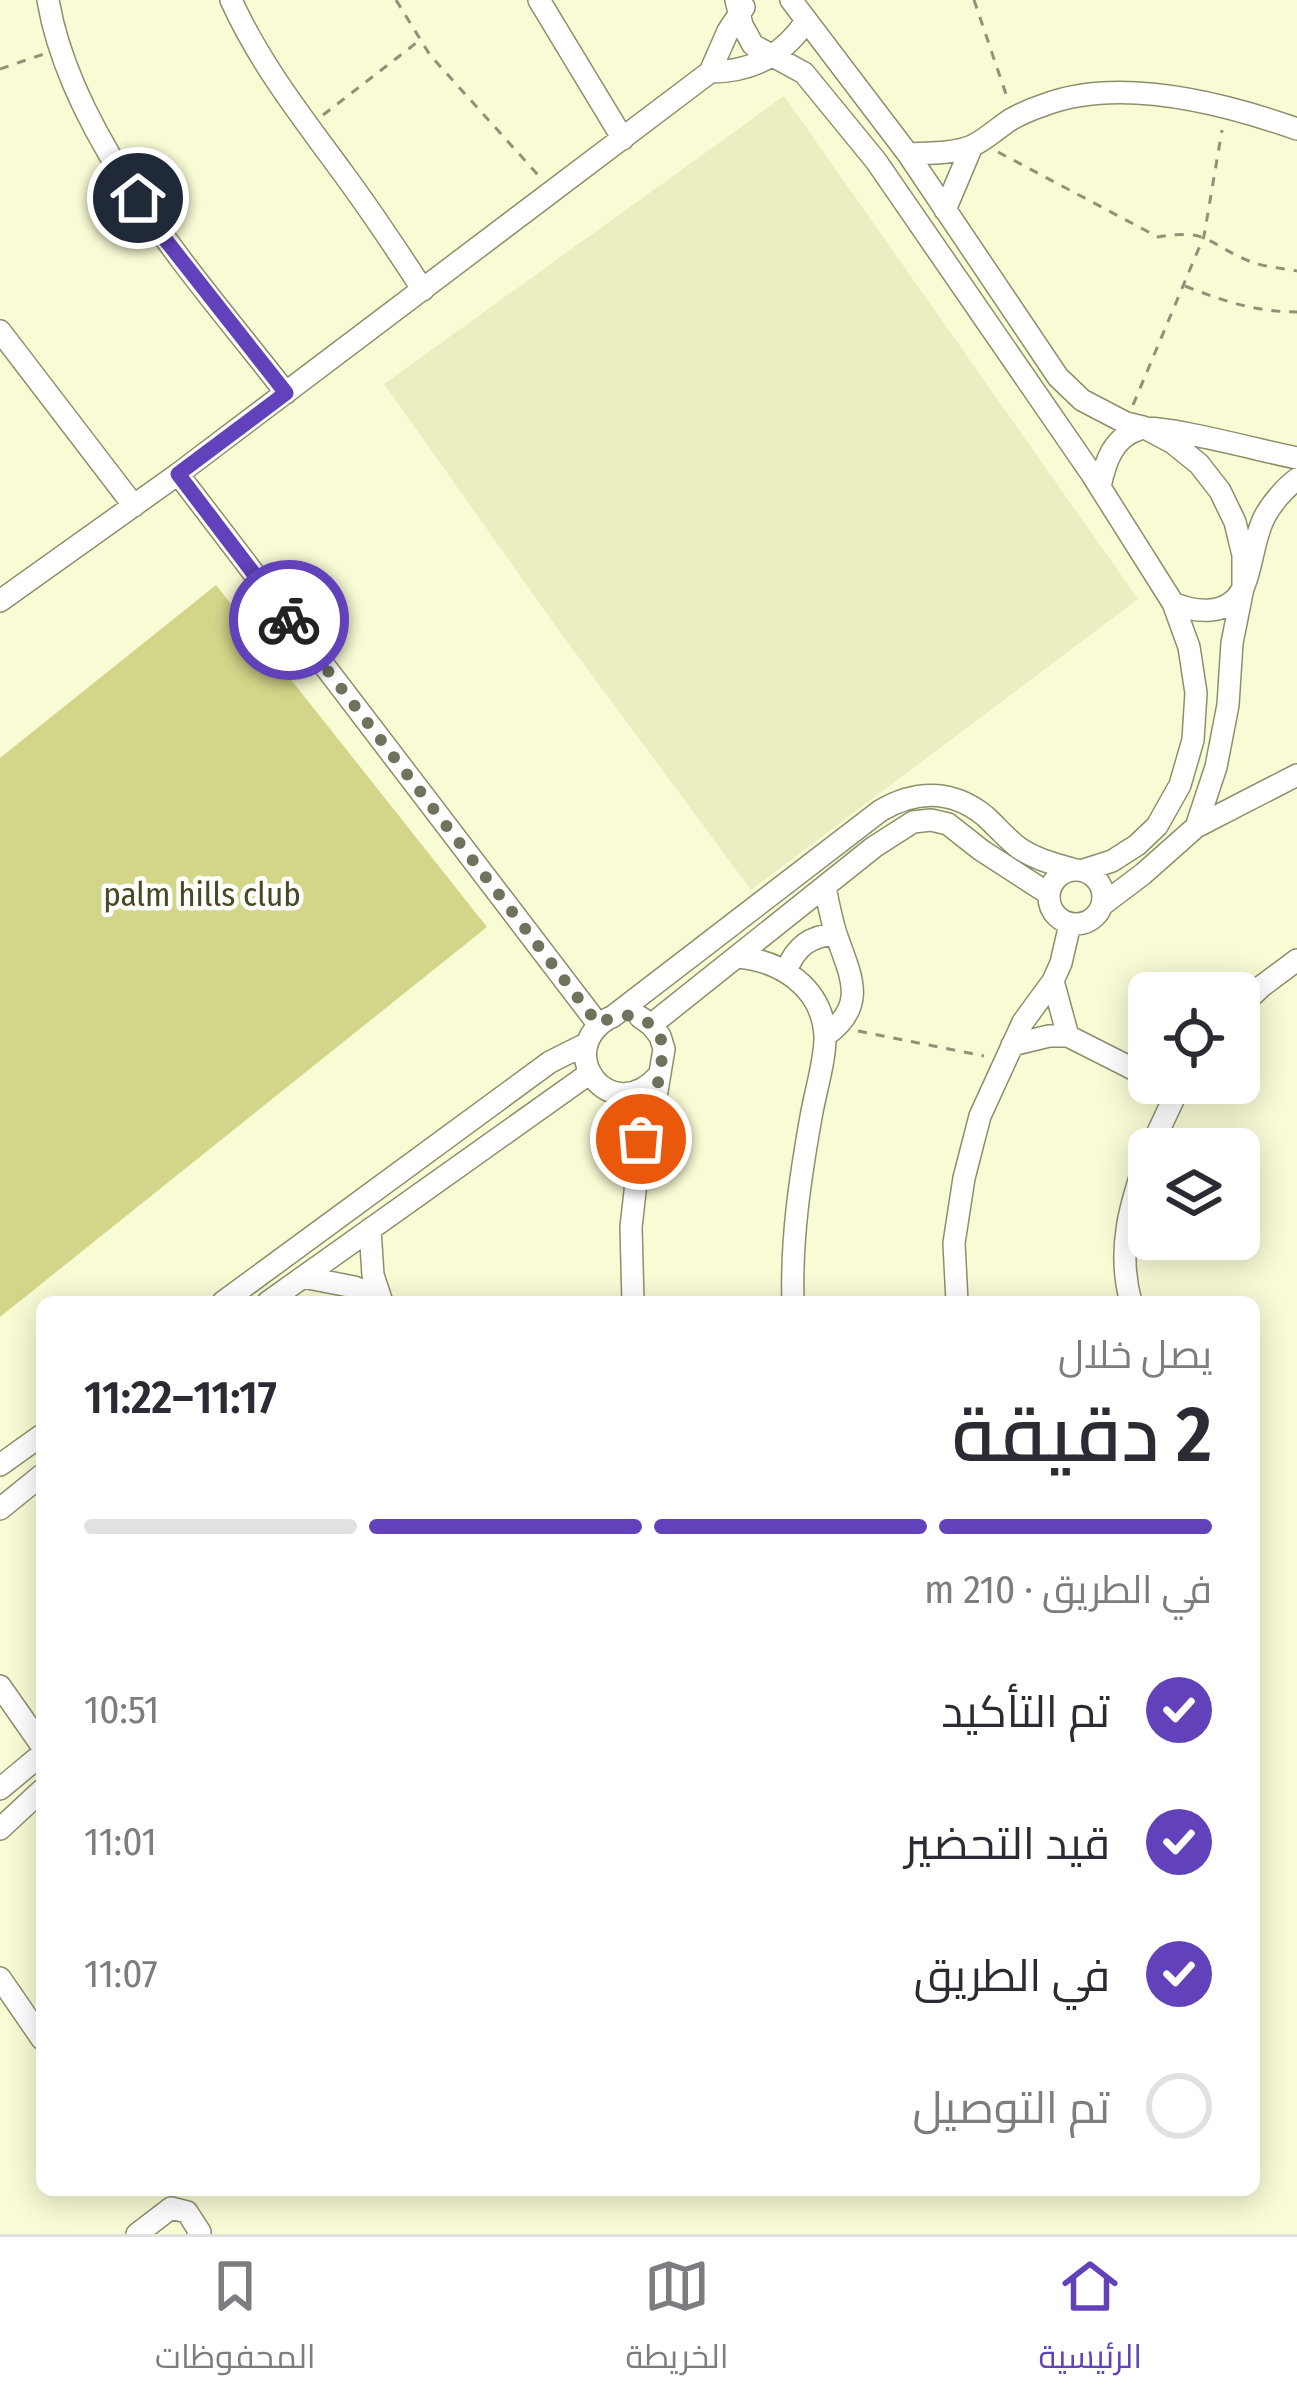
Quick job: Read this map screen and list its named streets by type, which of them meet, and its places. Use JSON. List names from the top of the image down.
{
  "parks": ["palm hills club"],
  "page": {
    "heading": ["2 دقيقة", "يصل خلال", "11:17–11:22"],
    "bar": "في الطريق · 210 m",
    "list": [
      ["تم التأكيد", "10:51"],
      ["قيد التحضير", "11:01"],
      ["في الطريق", "11:07"],
      "تم التوصيل"
    ],
    "tabs": ["الرئيسية", "الخريطة", "المحفوظات"]
  }
}
